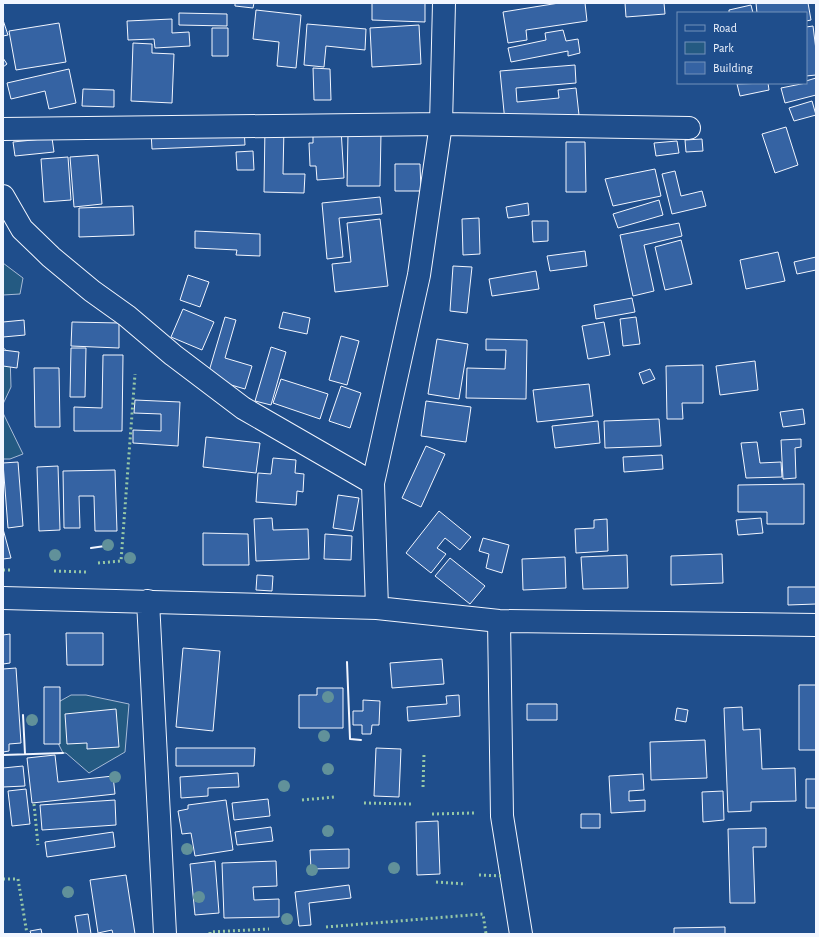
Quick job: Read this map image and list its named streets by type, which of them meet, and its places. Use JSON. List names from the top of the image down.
{
  "legend": ["Road", "Park", "Building"]
}
